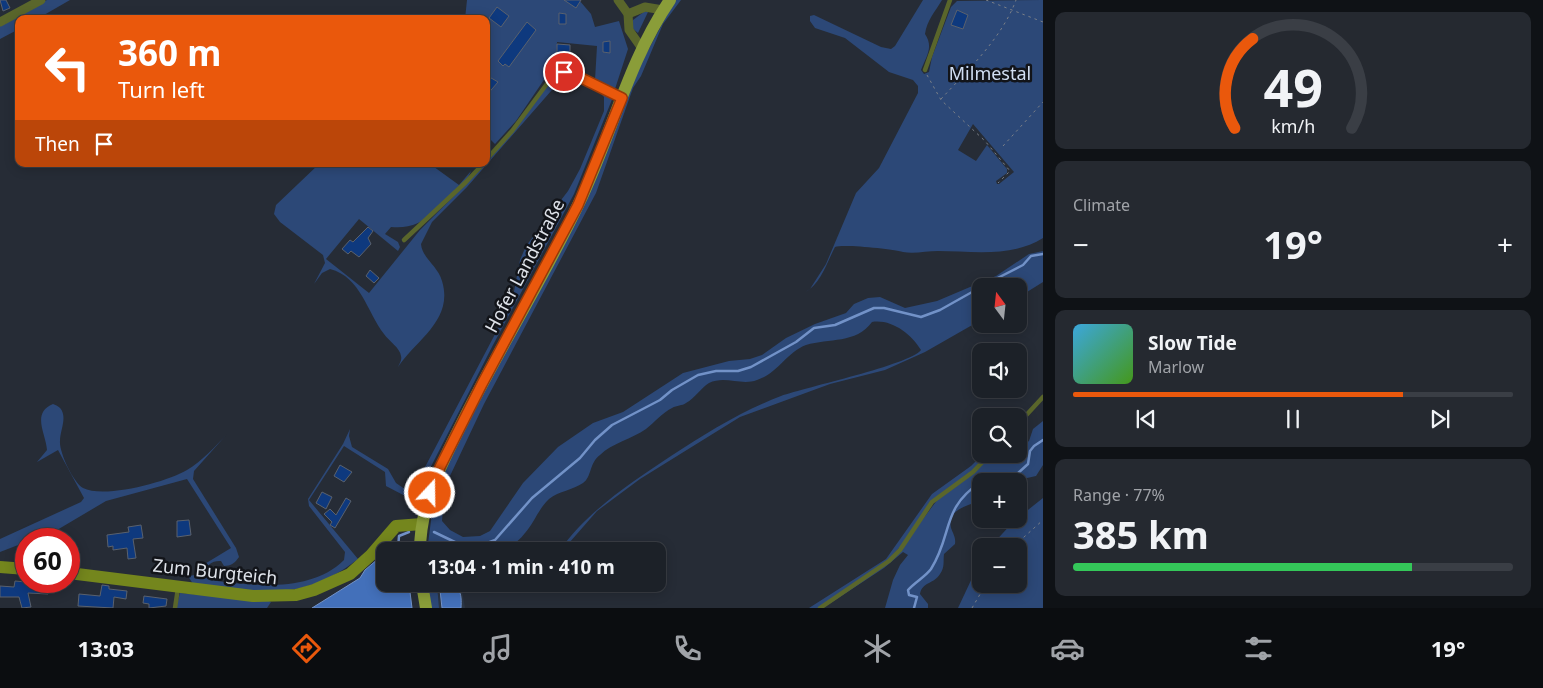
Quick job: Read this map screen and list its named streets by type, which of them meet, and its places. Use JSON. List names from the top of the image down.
{
  "streets": {
    "main road": ["Hofer Landstraße"],
    "street": ["Zum Burgteich"]
  },
  "crossings": [
    ["Hofer Landstraße", "Zum Burgteich"]
  ],
  "parks": ["Milmestal"],
  "north": "top",
  "page": {
    "turn": ["360 m", "Turn left"],
    "then": "Then",
    "tile": [
      "Climate",
      ["Range · 77%", "385 km"]
    ],
    "heat": ["−", "19°", "+"],
    "map_buttons": ["+", "−"],
    "song": ["Slow Tide", "Marlow"],
    "limit": "60",
    "trip": "13:04 · 1 min · 410 m",
    "tabs": ["13:03", "19°"],
    "gauge": ["49", "km/h"]
  }
}
